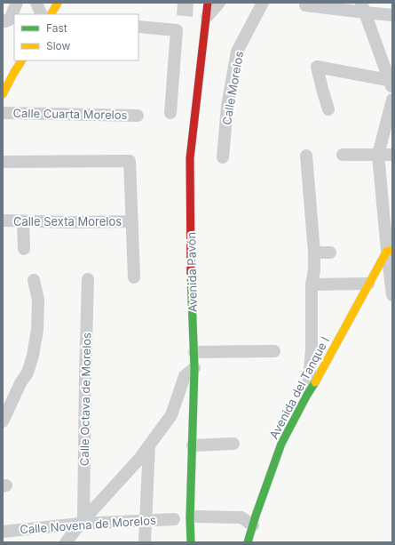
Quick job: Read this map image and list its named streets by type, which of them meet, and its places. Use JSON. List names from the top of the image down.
{
  "streets": {
    "street": [
      "Calle Morelos",
      "Calle Cuarta Morelos",
      "Calle Sexta Morelos",
      "Avenida Pavón",
      "Avenida del Tanque I",
      "Calle Octava de Morelos",
      "Calle Novena de Morelos"
    ]
  },
  "crossings": [
    ["Calle Octava de Morelos", "Calle Novena de Morelos"]
  ],
  "legend": ["Fast", "Slow"]
}
